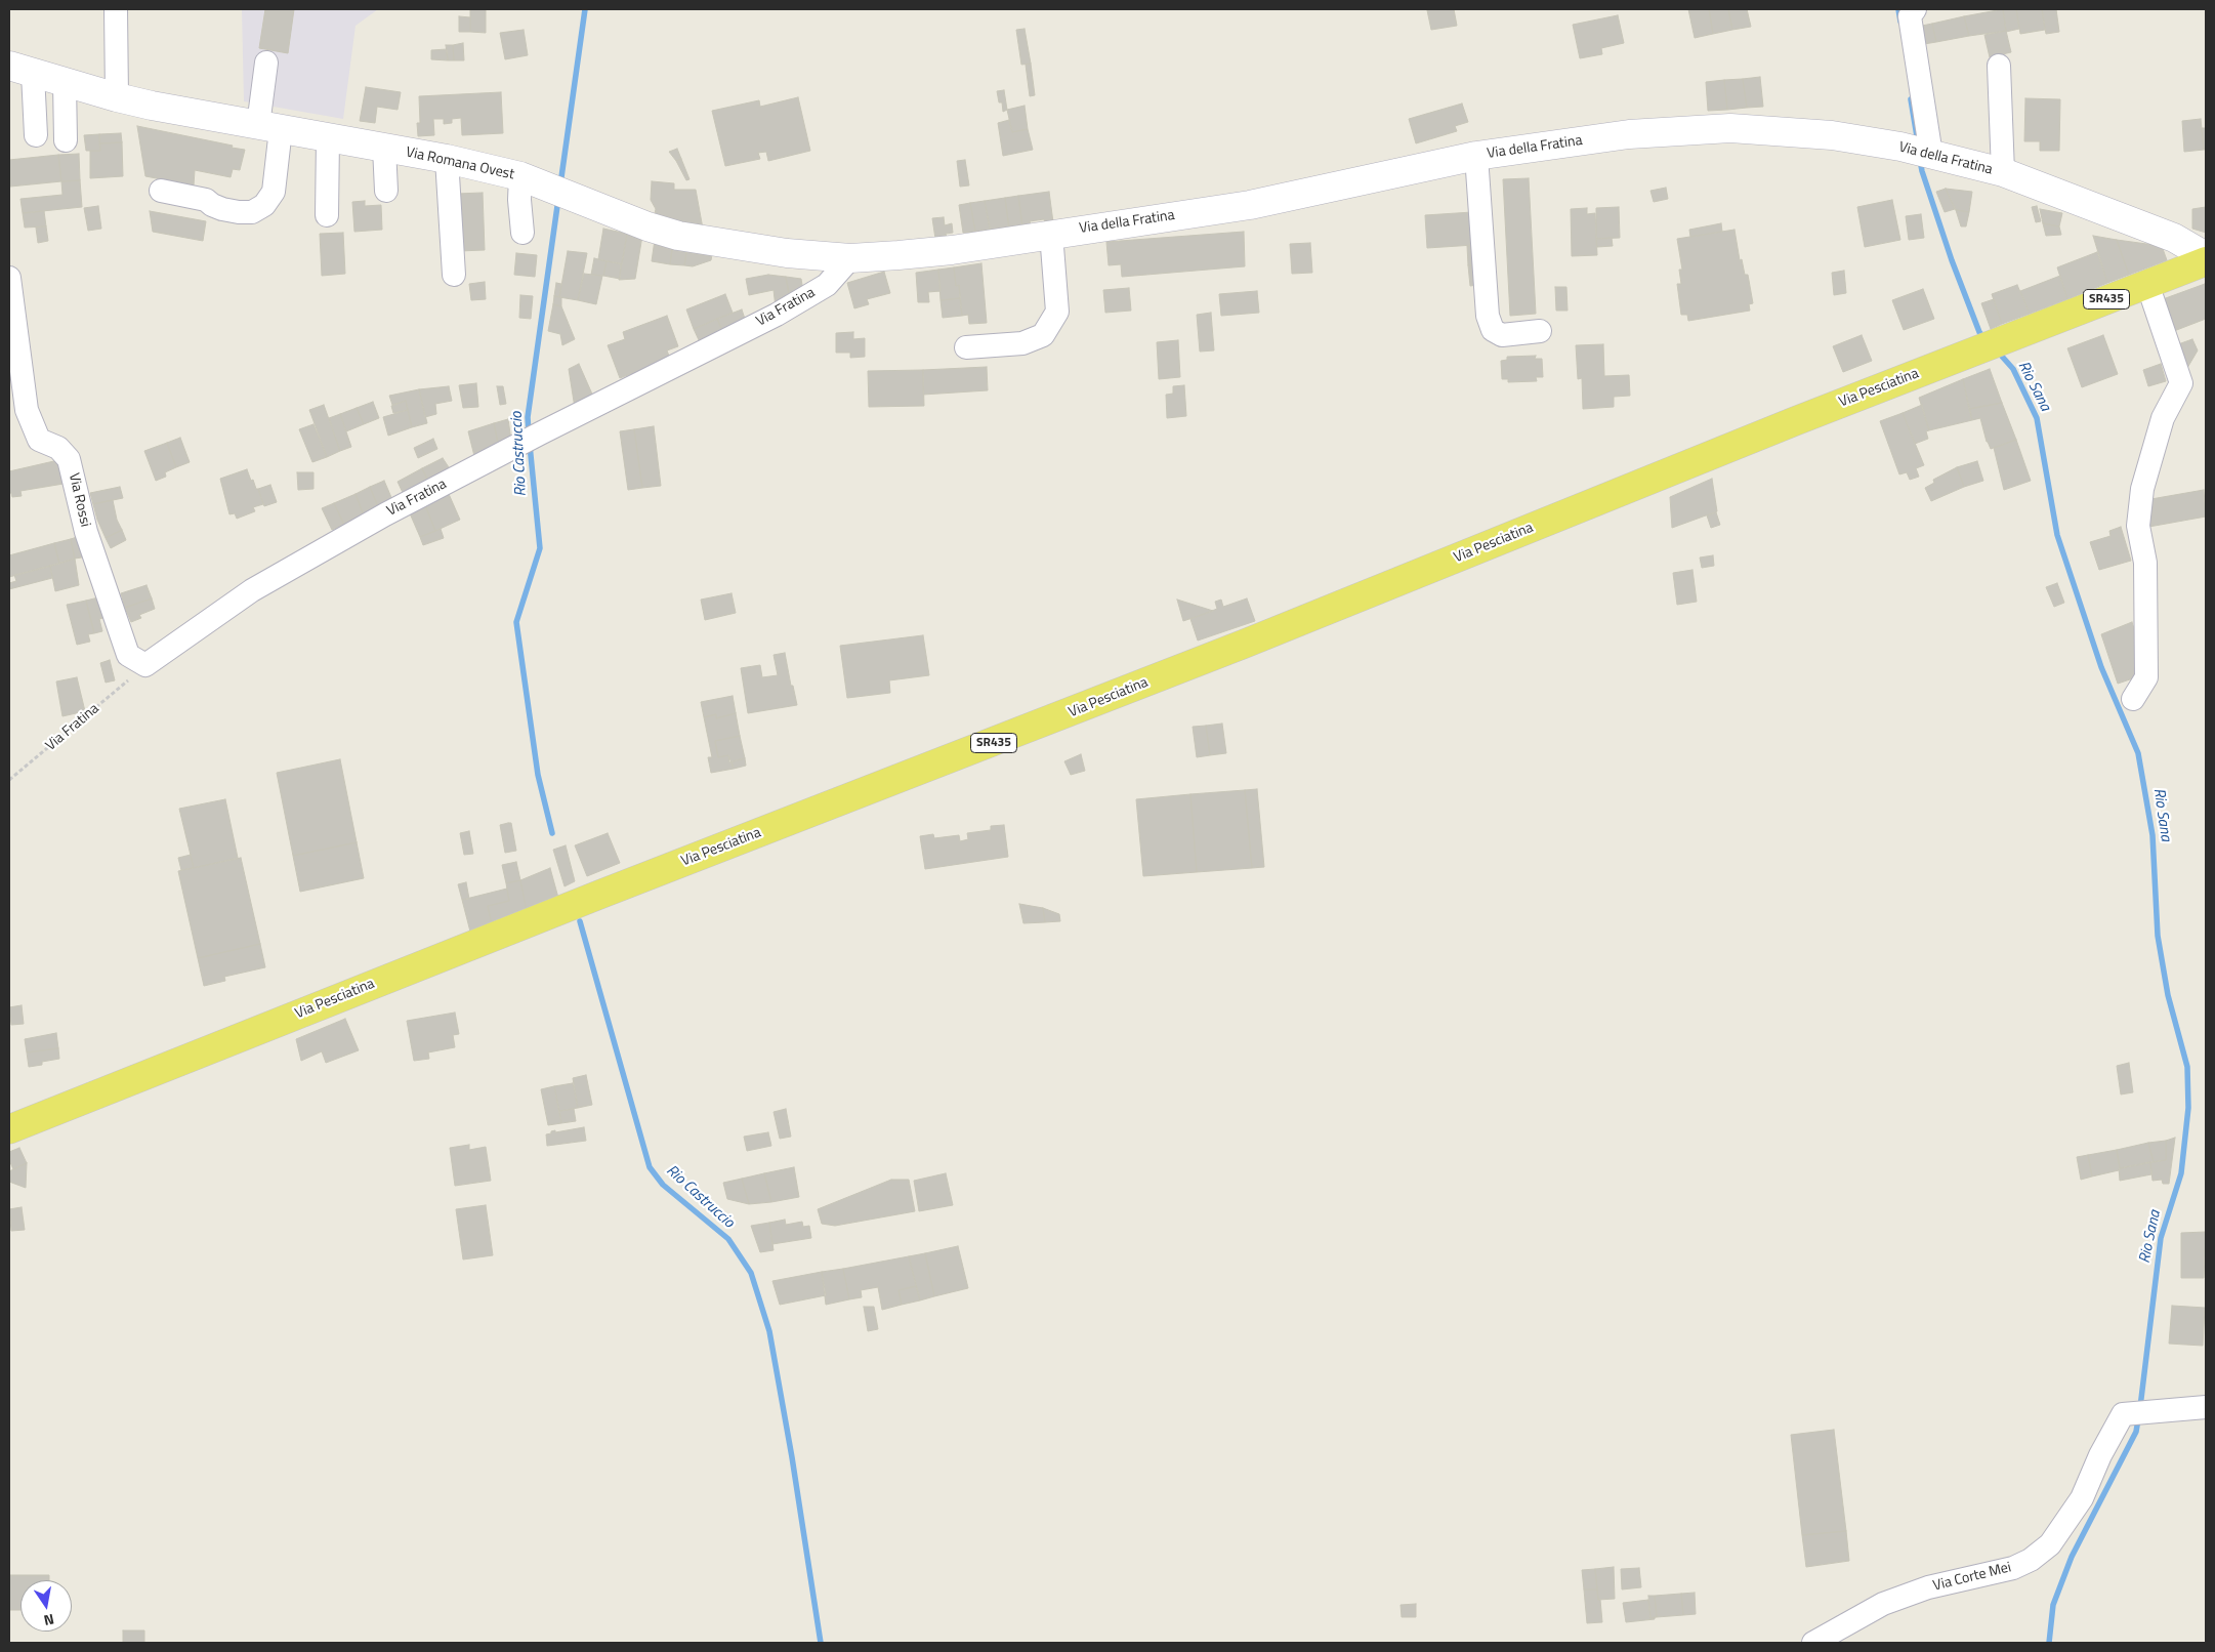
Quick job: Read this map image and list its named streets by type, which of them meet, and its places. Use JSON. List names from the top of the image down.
{
  "streets": {
    "main road": ["SR435", "Via Pesciatina"],
    "street": [
      "Via della Fratina",
      "Via Romana Ovest",
      "Via Fratina",
      "Via Rossi",
      "Via Corte Mei"
    ]
  },
  "crossings": [
    ["Via della Fratina", "Via Romana Ovest"],
    ["Via della Fratina", "Via Fratina"],
    ["Via Romana Ovest", "Via Fratina"],
    ["Via Fratina", "Via Rossi"]
  ],
  "water": ["Rio Sana", "Rio Castruccio"],
  "north": "bottom"
}
